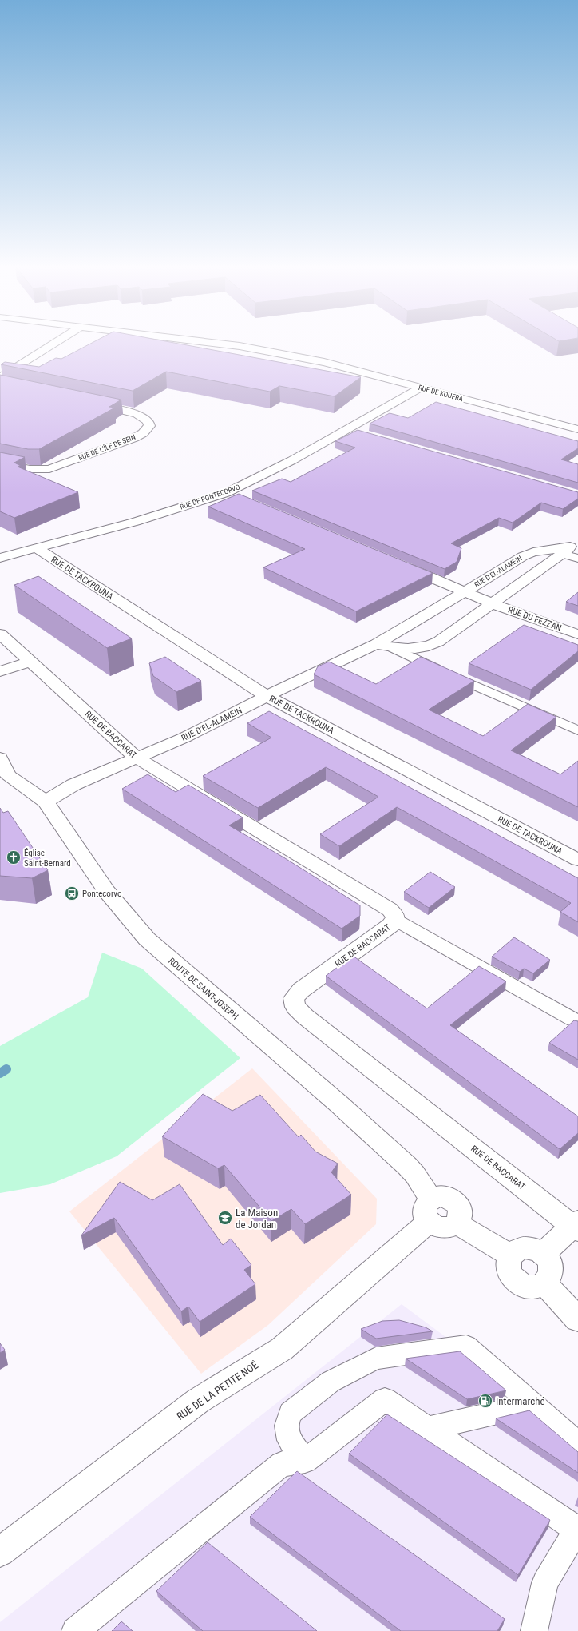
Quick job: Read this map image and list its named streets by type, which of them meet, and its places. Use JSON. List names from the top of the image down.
{
  "streets": {
    "street": [
      "RUE DE KOUFRA",
      "RUE DE L'ÎLE DE SEIN",
      "RUE DE PONTECORVO",
      "RUE D'EL-ALAMEIN",
      "RUE DE TACKROUNA",
      "RUE DU FEZZAN",
      "RUE DE BACCARAT",
      "ROUTE DE SAINT-JOSEPH",
      "RUE DE LA PETITE NOË"
    ]
  },
  "crossings": [
    ["RUE DE KOUFRA", "RUE DE PONTECORVO"],
    ["RUE DE PONTECORVO", "RUE DE TACKROUNA"],
    ["RUE D'EL-ALAMEIN", "RUE DE TACKROUNA"],
    ["RUE D'EL-ALAMEIN", "RUE DU FEZZAN"],
    ["RUE D'EL-ALAMEIN", "RUE DE BACCARAT"],
    ["RUE D'EL-ALAMEIN", "ROUTE DE SAINT-JOSEPH"],
    ["ROUTE DE SAINT-JOSEPH", "RUE DE LA PETITE NOË"]
  ],
  "places": {
    "church": ["Église Saint-Bernard"],
    "bus stop": ["Pontecorvo"],
    "school or university": ["La Maison de Jordan"],
    "fuel station": ["Intermarché"]
  }
}
